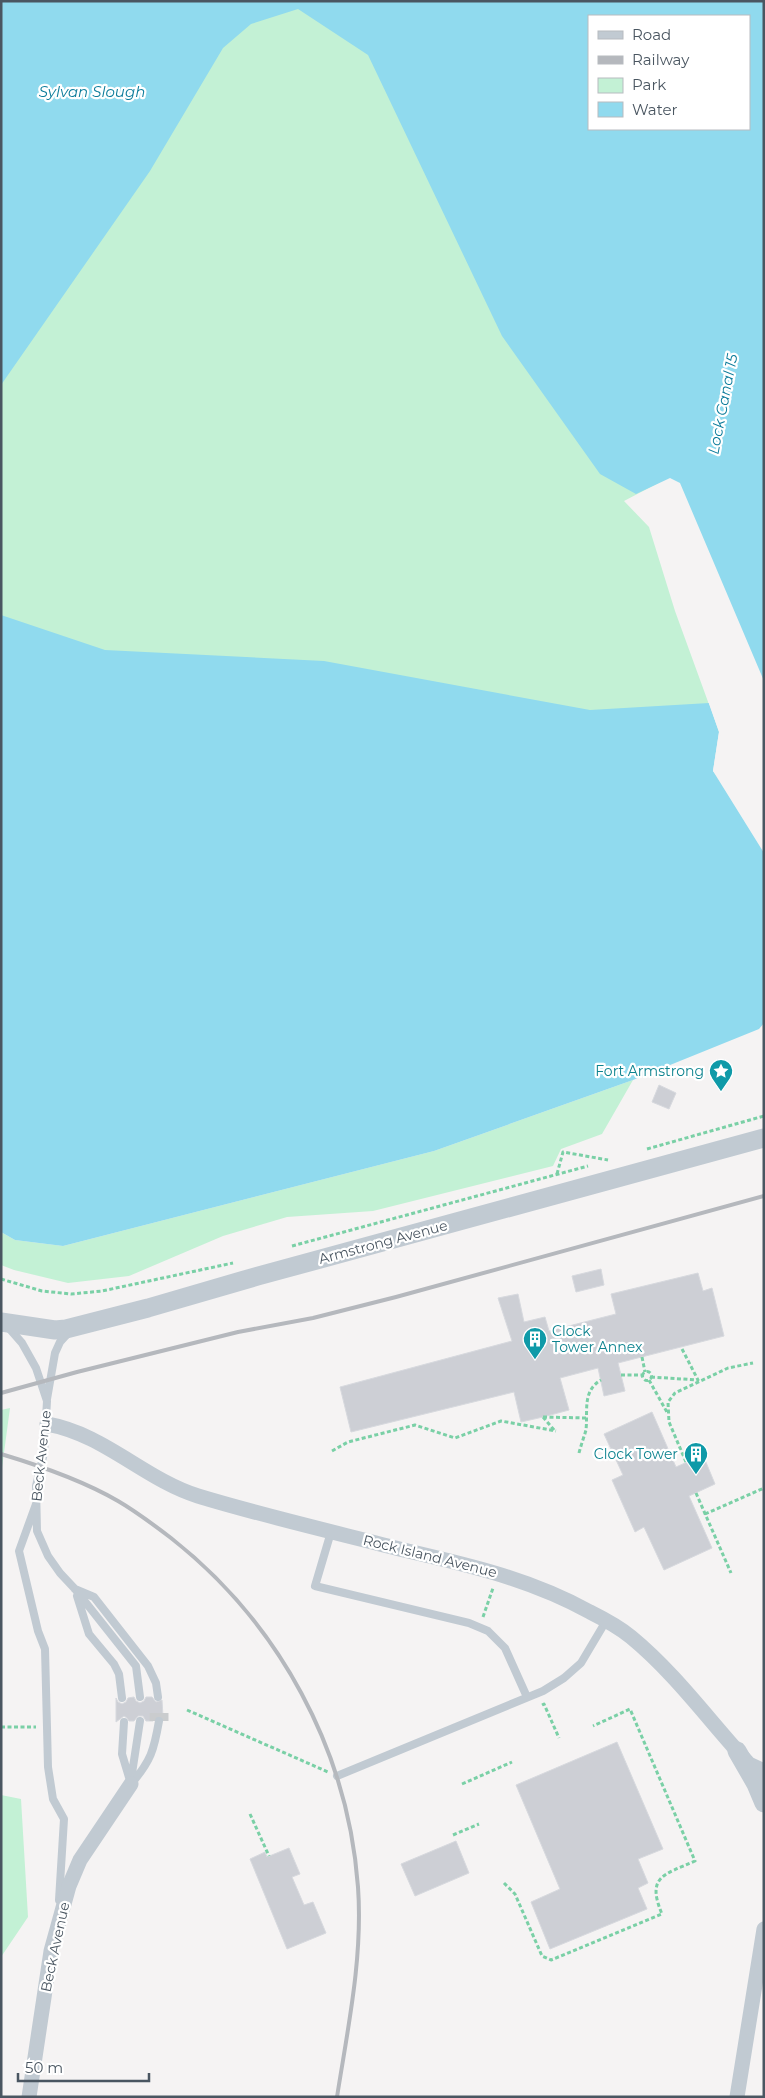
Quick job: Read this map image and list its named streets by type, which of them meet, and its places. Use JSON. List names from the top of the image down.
{
  "streets": {
    "street": ["Armstrong Avenue", "Beck Avenue", "Rock Island Avenue"]
  },
  "crossings": [
    ["Armstrong Avenue", "Beck Avenue"],
    ["Beck Avenue", "Rock Island Avenue"]
  ],
  "water": ["Sylvan Slough", "Lock Canal 15"],
  "places": {
    "place": ["Fort Armstrong"],
    "building": ["Clock Tower Annex", "Clock Tower"]
  },
  "legend": [
    "Road",
    "Railway",
    "Park",
    "Water"
  ],
  "scale_bar": "50 m"
}
